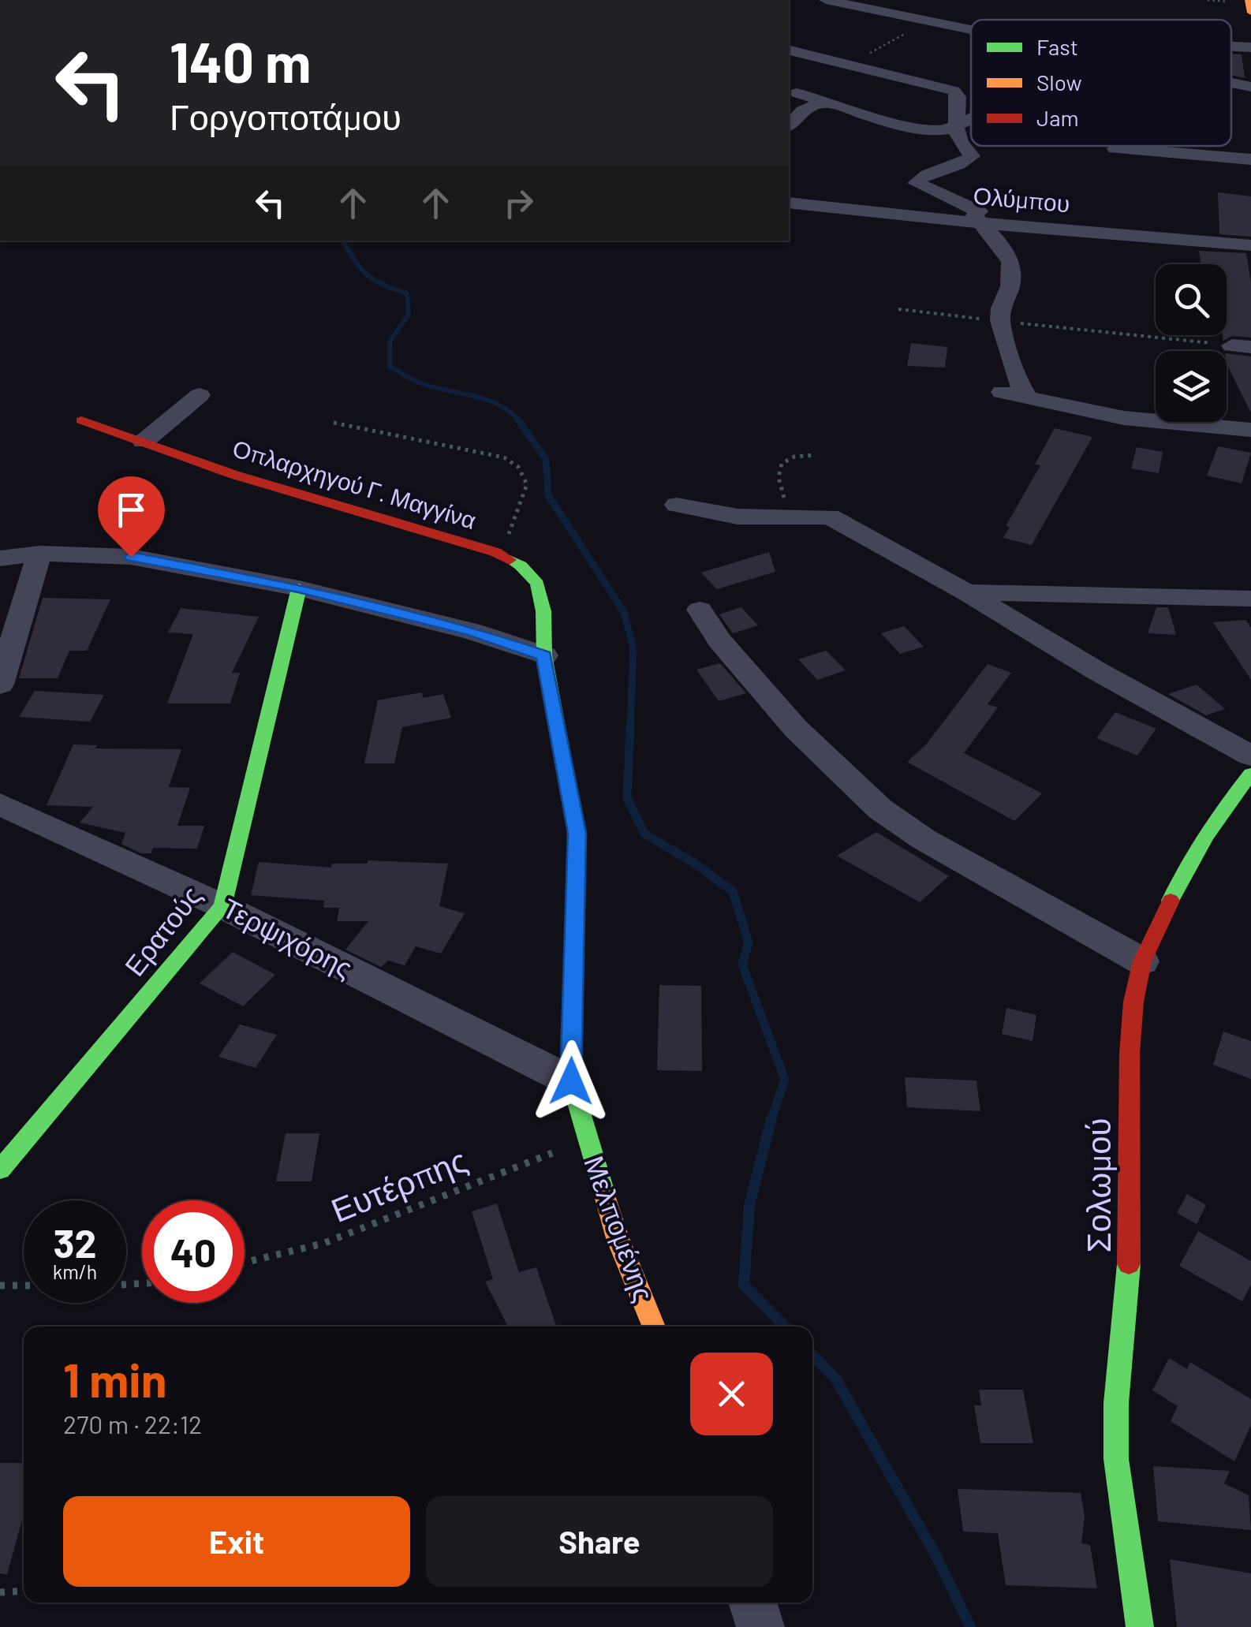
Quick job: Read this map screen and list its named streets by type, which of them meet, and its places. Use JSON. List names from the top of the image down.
{
  "streets": {
    "street": [
      "Ολύμπου",
      "Οπλαρχηγού Γ. Μαγγίνα",
      "Ερατούς",
      "Τερψιχόρης",
      "Σολωμού",
      "Μελπομένης"
    ],
    "path": ["Ευτέρπης"]
  },
  "crossings": [
    ["Οπλαρχηγού Γ. Μαγγίνα", "Μελπομένης"],
    ["Ερατούς", "Τερψιχόρης"],
    ["Τερψιχόρης", "Μελπομένης"],
    ["Ευτέρπης", "Μελπομένης"]
  ],
  "legend": ["Fast", "Slow", "Jam"],
  "page": {
    "turn": ["140 m", "Γοργοποτάμου"],
    "speed": "32 km/h",
    "limit": "40",
    "heading": ["1 min", "270 m · 22:12"],
    "buttons": ["Exit", "Share"]
  }
}
